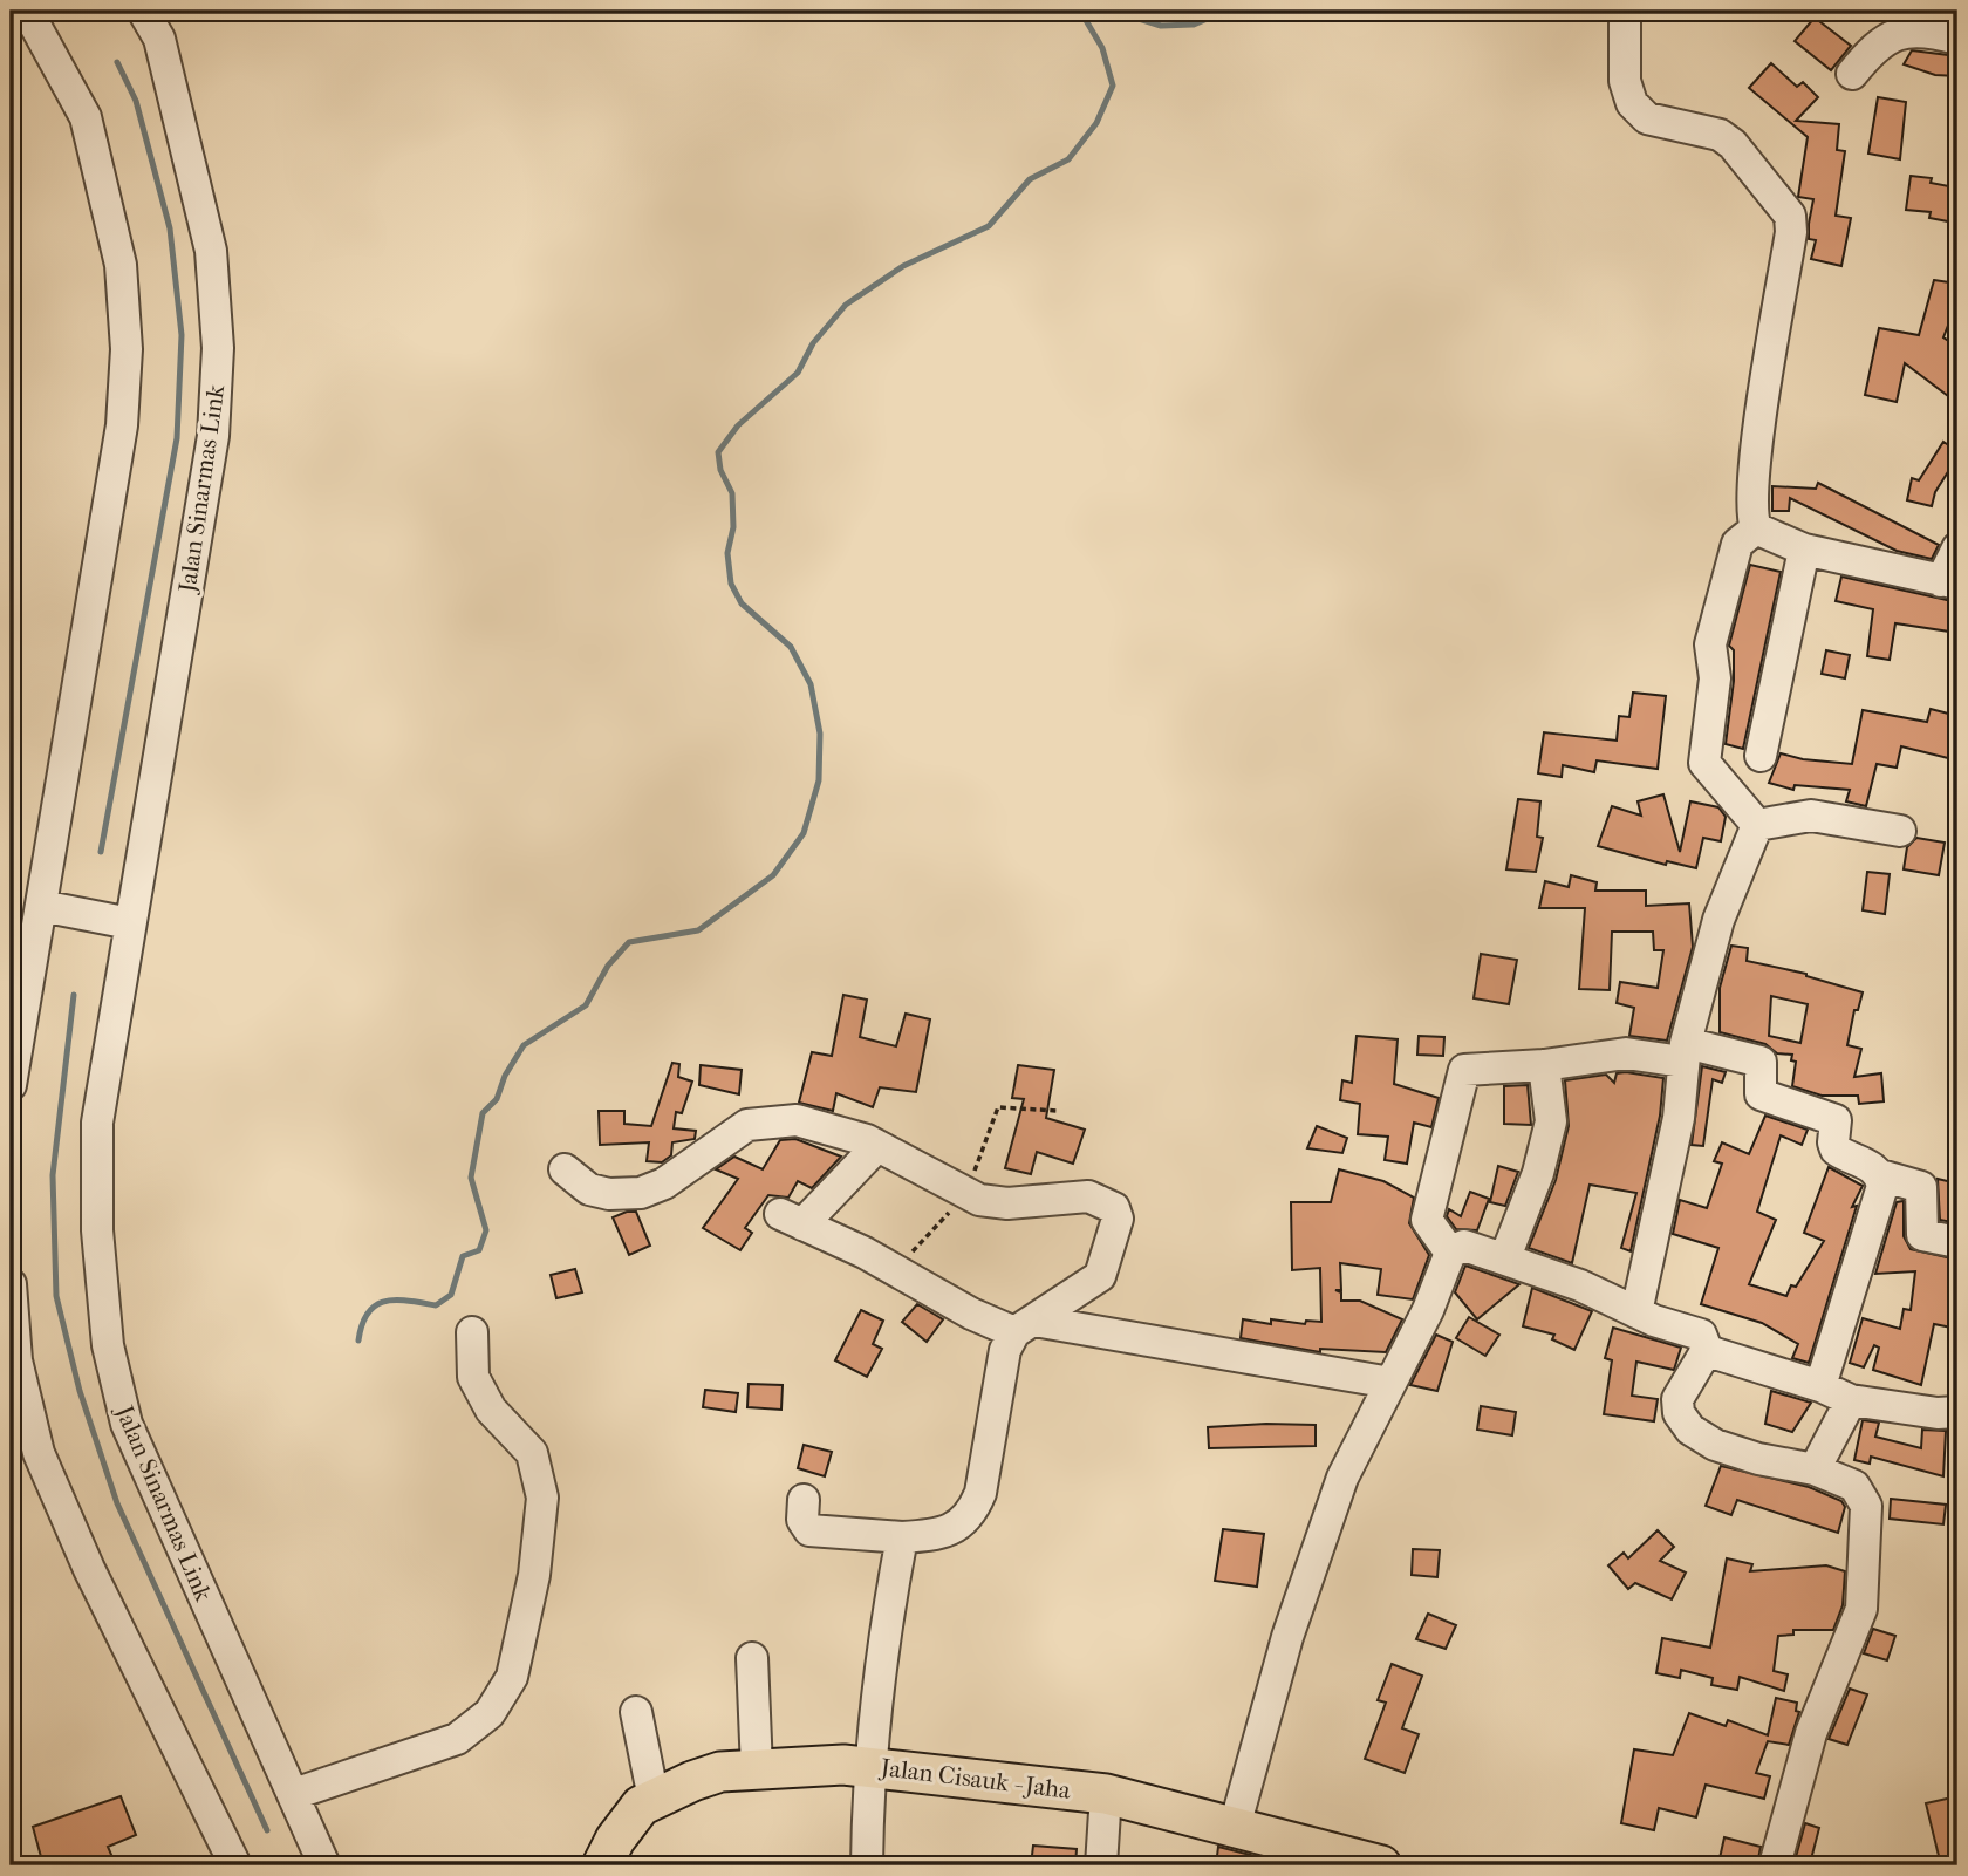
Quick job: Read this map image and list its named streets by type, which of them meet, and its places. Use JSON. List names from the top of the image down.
{
  "streets": {
    "main road": ["Jalan Cisauk - Jaha"],
    "street": ["Jalan Sinarmas Link"]
  }
}
